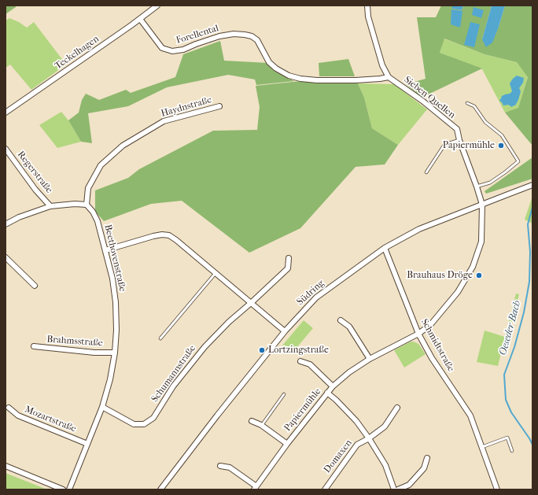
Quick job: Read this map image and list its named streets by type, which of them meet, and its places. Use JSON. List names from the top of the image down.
{
  "streets": {
    "street": [
      "Forellental",
      "Teckelhagen",
      "Sieben Quellen",
      "Haydnstraße",
      "Regerstraße",
      "Beethovenstraße",
      "Südring",
      "Brahmsstraße",
      "Schmidtstraße",
      "Schumannstraße",
      "Papiermühle",
      "Mozartstraße",
      "Domaxen"
    ]
  },
  "crossings": [
    ["Forellental", "Teckelhagen"],
    ["Forellental", "Sieben Quellen"],
    ["Sieben Quellen", "Südring"],
    ["Sieben Quellen", "Papiermühle"],
    ["Haydnstraße", "Beethovenstraße"],
    ["Beethovenstraße", "Brahmsstraße"],
    ["Beethovenstraße", "Schumannstraße"],
    ["Beethovenstraße", "Mozartstraße"],
    ["Südring", "Schmidtstraße"],
    ["Südring", "Papiermühle"],
    ["Schmidtstraße", "Papiermühle"]
  ],
  "water": ["Oeseder Bach"],
  "places": ["Papiermühle", "Brauhaus Dröge", "Lortzingstraße"]
}
